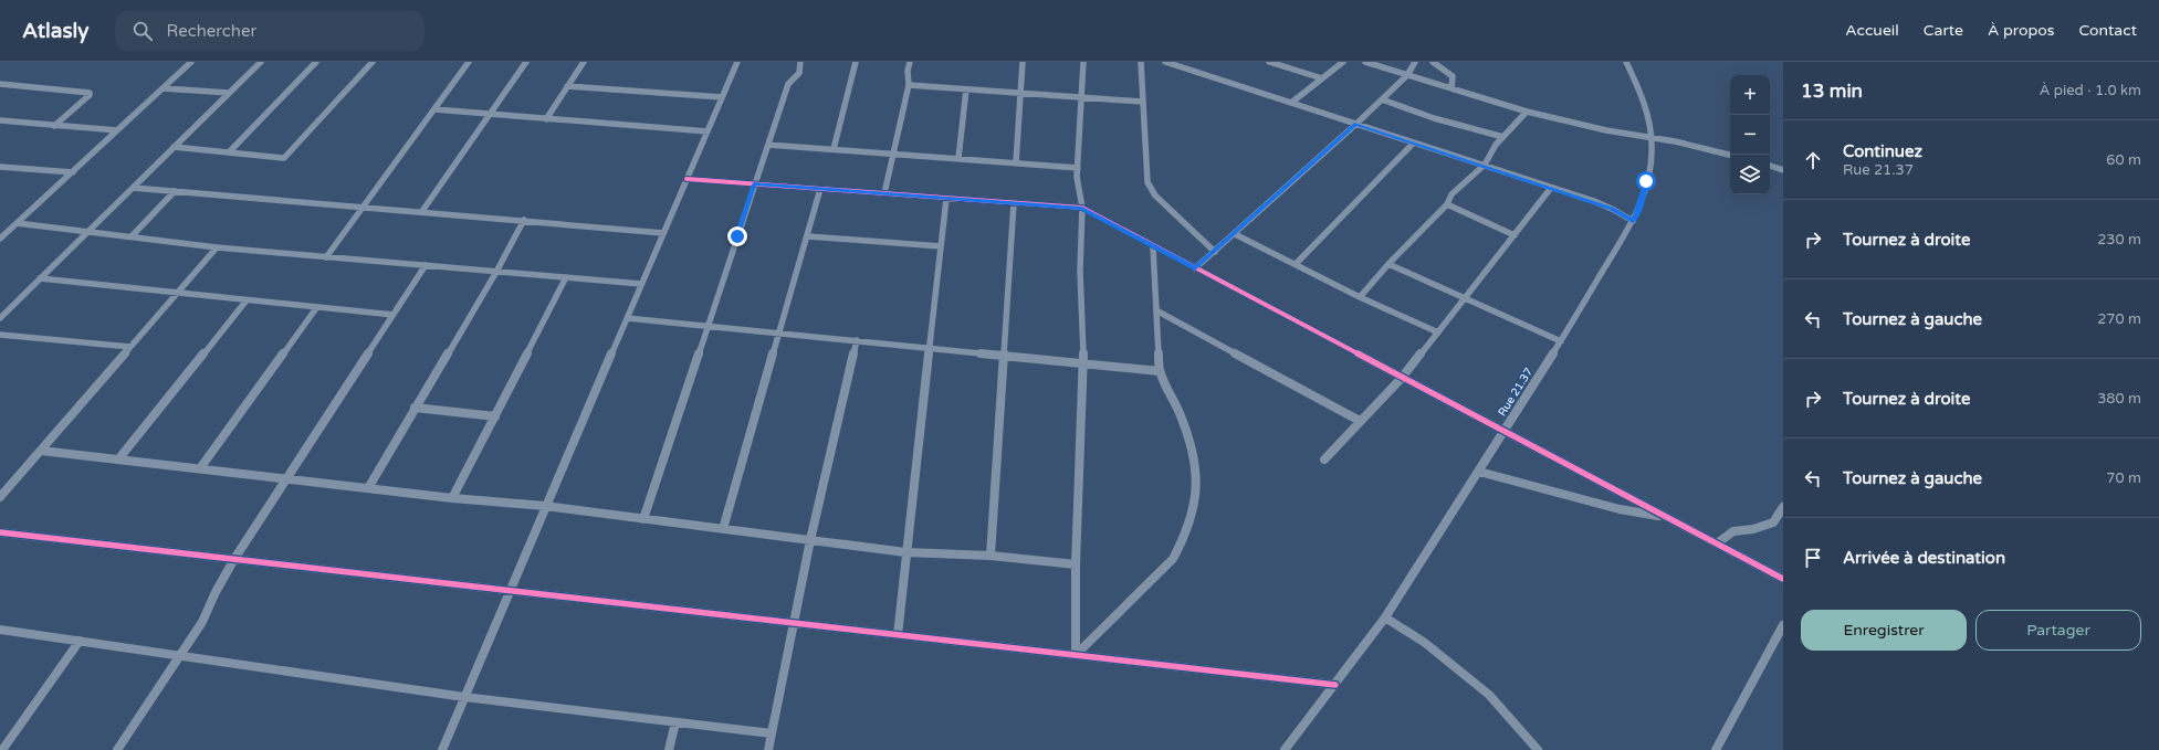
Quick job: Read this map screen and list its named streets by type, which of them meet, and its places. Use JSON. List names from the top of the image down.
{
  "streets": {
    "street": ["Rue 21.37"]
  },
  "page": {
    "header": "Atlasly",
    "search": "Rechercher",
    "nav": [
      "Accueil",
      "Carte",
      "À propos",
      "Contact"
    ],
    "heading": ["13 min", "À pied · 1.0 km"],
    "map_buttons": ["+", "−"],
    "list": [
      ["Continuez", "Rue 21.37", "60 m"],
      ["Tournez à droite", "230 m"],
      ["Tournez à gauche", "270 m"],
      ["Tournez à droite", "380 m"],
      ["Tournez à gauche", "70 m"],
      "Arrivée à destination"
    ],
    "buttons": ["Enregistrer", "Partager"]
  }
}
